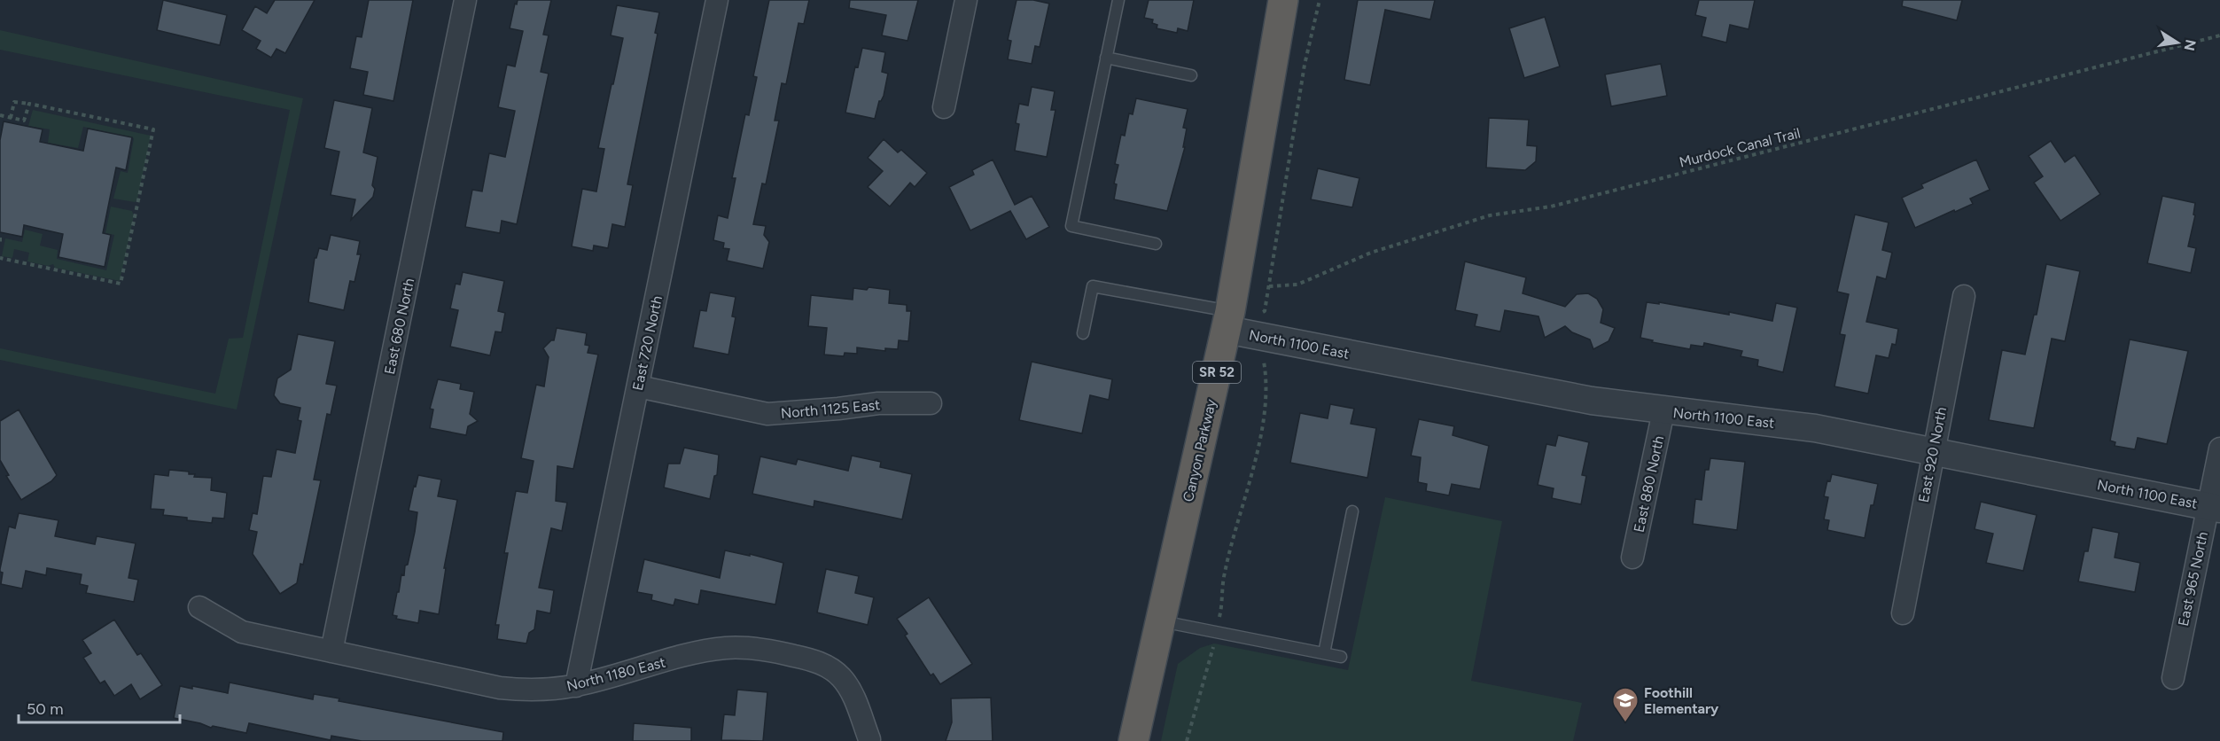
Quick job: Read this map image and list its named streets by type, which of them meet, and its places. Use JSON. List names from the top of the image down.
{
  "streets": {
    "highway": ["SR 52", "Canyon Parkway"],
    "street": [
      "East 680 North",
      "East 720 North",
      "North 1100 East",
      "North 1125 East",
      "East 920 North",
      "East 880 North",
      "East 965 North",
      "North 1180 East"
    ],
    "path": ["Murdock Canal Trail"]
  },
  "crossings": [
    ["East 680 North", "North 1180 East"],
    ["East 720 North", "North 1125 East"],
    ["East 720 North", "North 1180 East"],
    ["North 1100 East", "Canyon Parkway"],
    ["North 1100 East", "East 920 North"],
    ["North 1100 East", "East 880 North"],
    ["North 1100 East", "East 965 North"]
  ],
  "places": {
    "school or university": ["Foothill Elementary"]
  },
  "scale_bar": "50 m",
  "north": "right"
}
